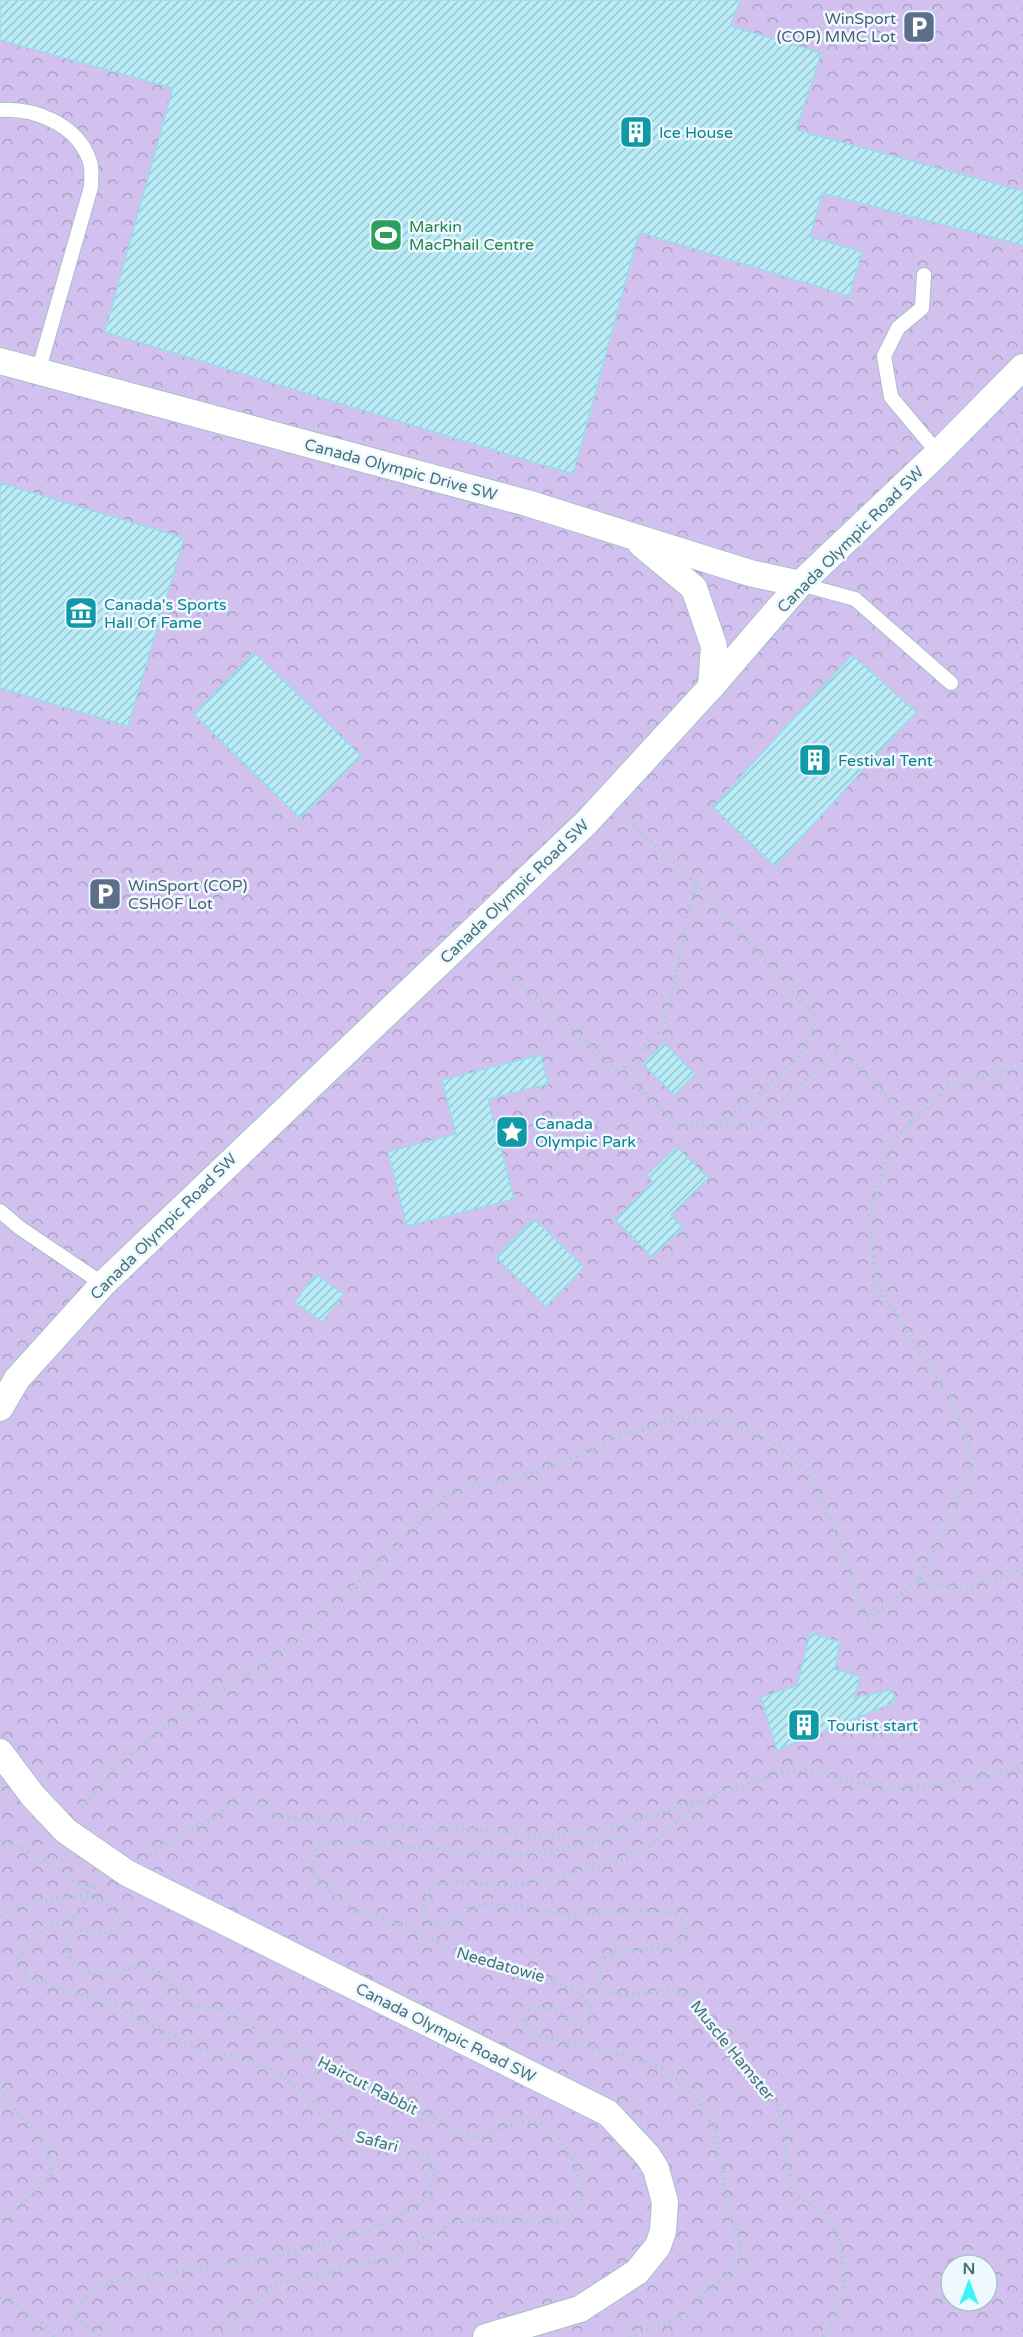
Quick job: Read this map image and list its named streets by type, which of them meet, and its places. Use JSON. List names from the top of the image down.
{
  "streets": {
    "street": ["Canada Olympic Drive SW", "Canada Olympic Road SW"],
    "path": [
      "Needatowie",
      "Muscle Hamster",
      "Haircut Rabbit",
      "Safari"
    ]
  },
  "crossings": [
    ["Canada Olympic Drive SW", "Canada Olympic Road SW"],
    ["Haircut Rabbit", "Safari"]
  ],
  "places": {
    "parking": ["WinSport (COP) MMC Lot", "WinSport (COP) CSHOF Lot"],
    "building": ["Ice House", "Festival Tent", "Tourist start"],
    "sports": ["Markin MacPhail Centre"],
    "museum": ["Canada's Sports Hall Of Fame"],
    "place": ["Canada Olympic Park"]
  },
  "north": "top"
}
